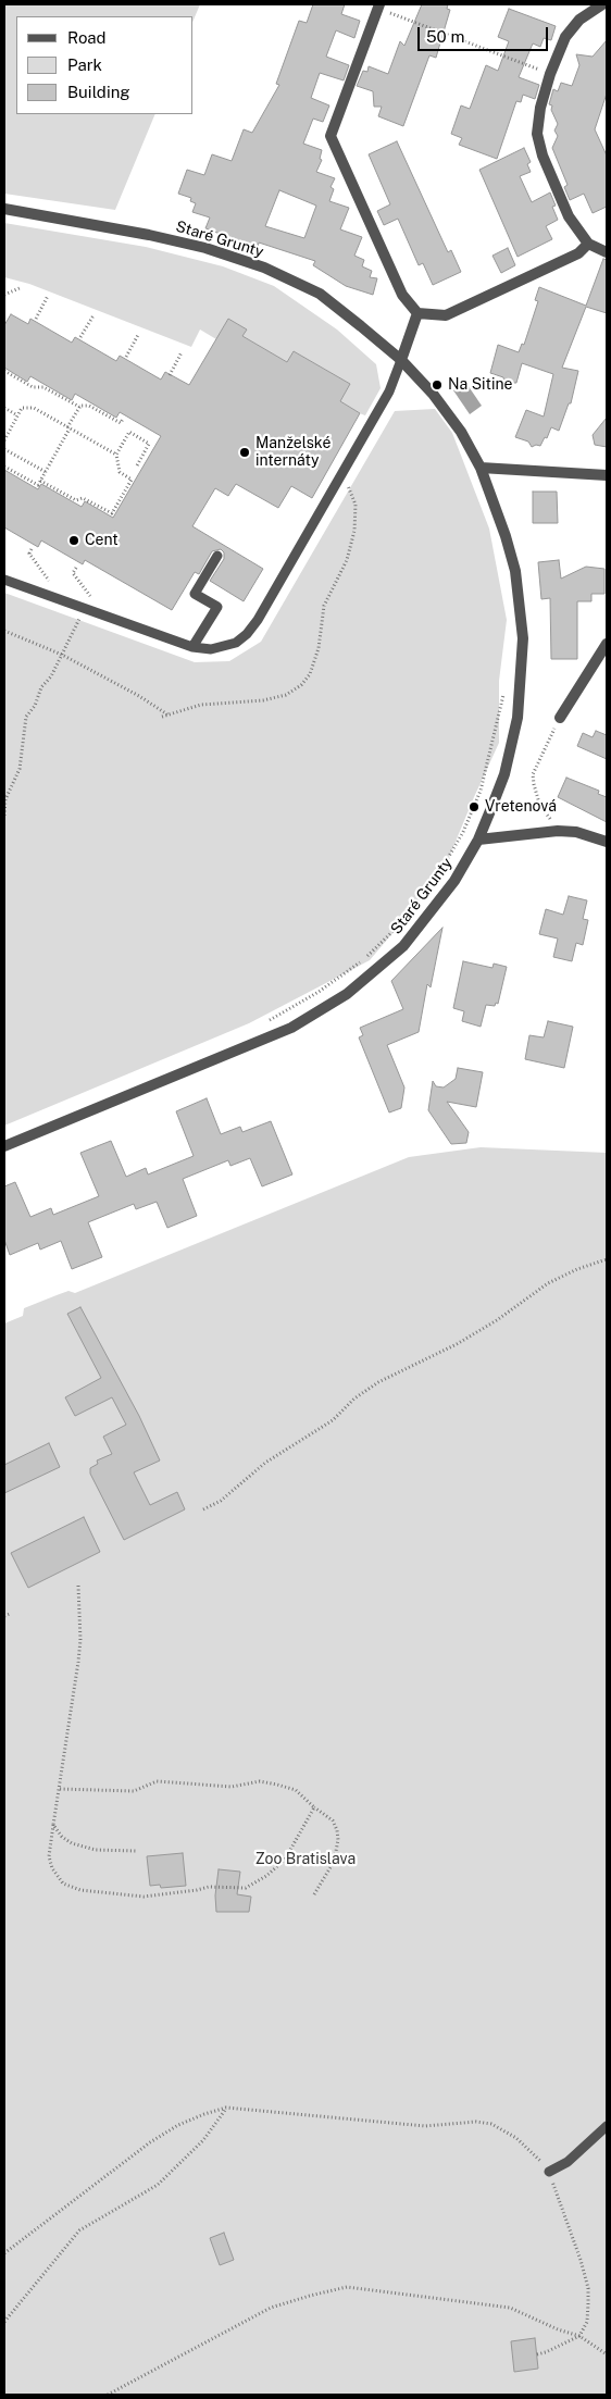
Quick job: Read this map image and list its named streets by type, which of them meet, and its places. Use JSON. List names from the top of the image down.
{
  "streets": {
    "street": ["Staré Grunty"]
  },
  "parks": ["Zoo Bratislava"],
  "places": [
    "Na Sitine",
    "Manželské internáty",
    "Cent",
    "Vretenová"
  ],
  "legend": ["Road", "Park", "Building"],
  "scale_bar": "50 m"
}
